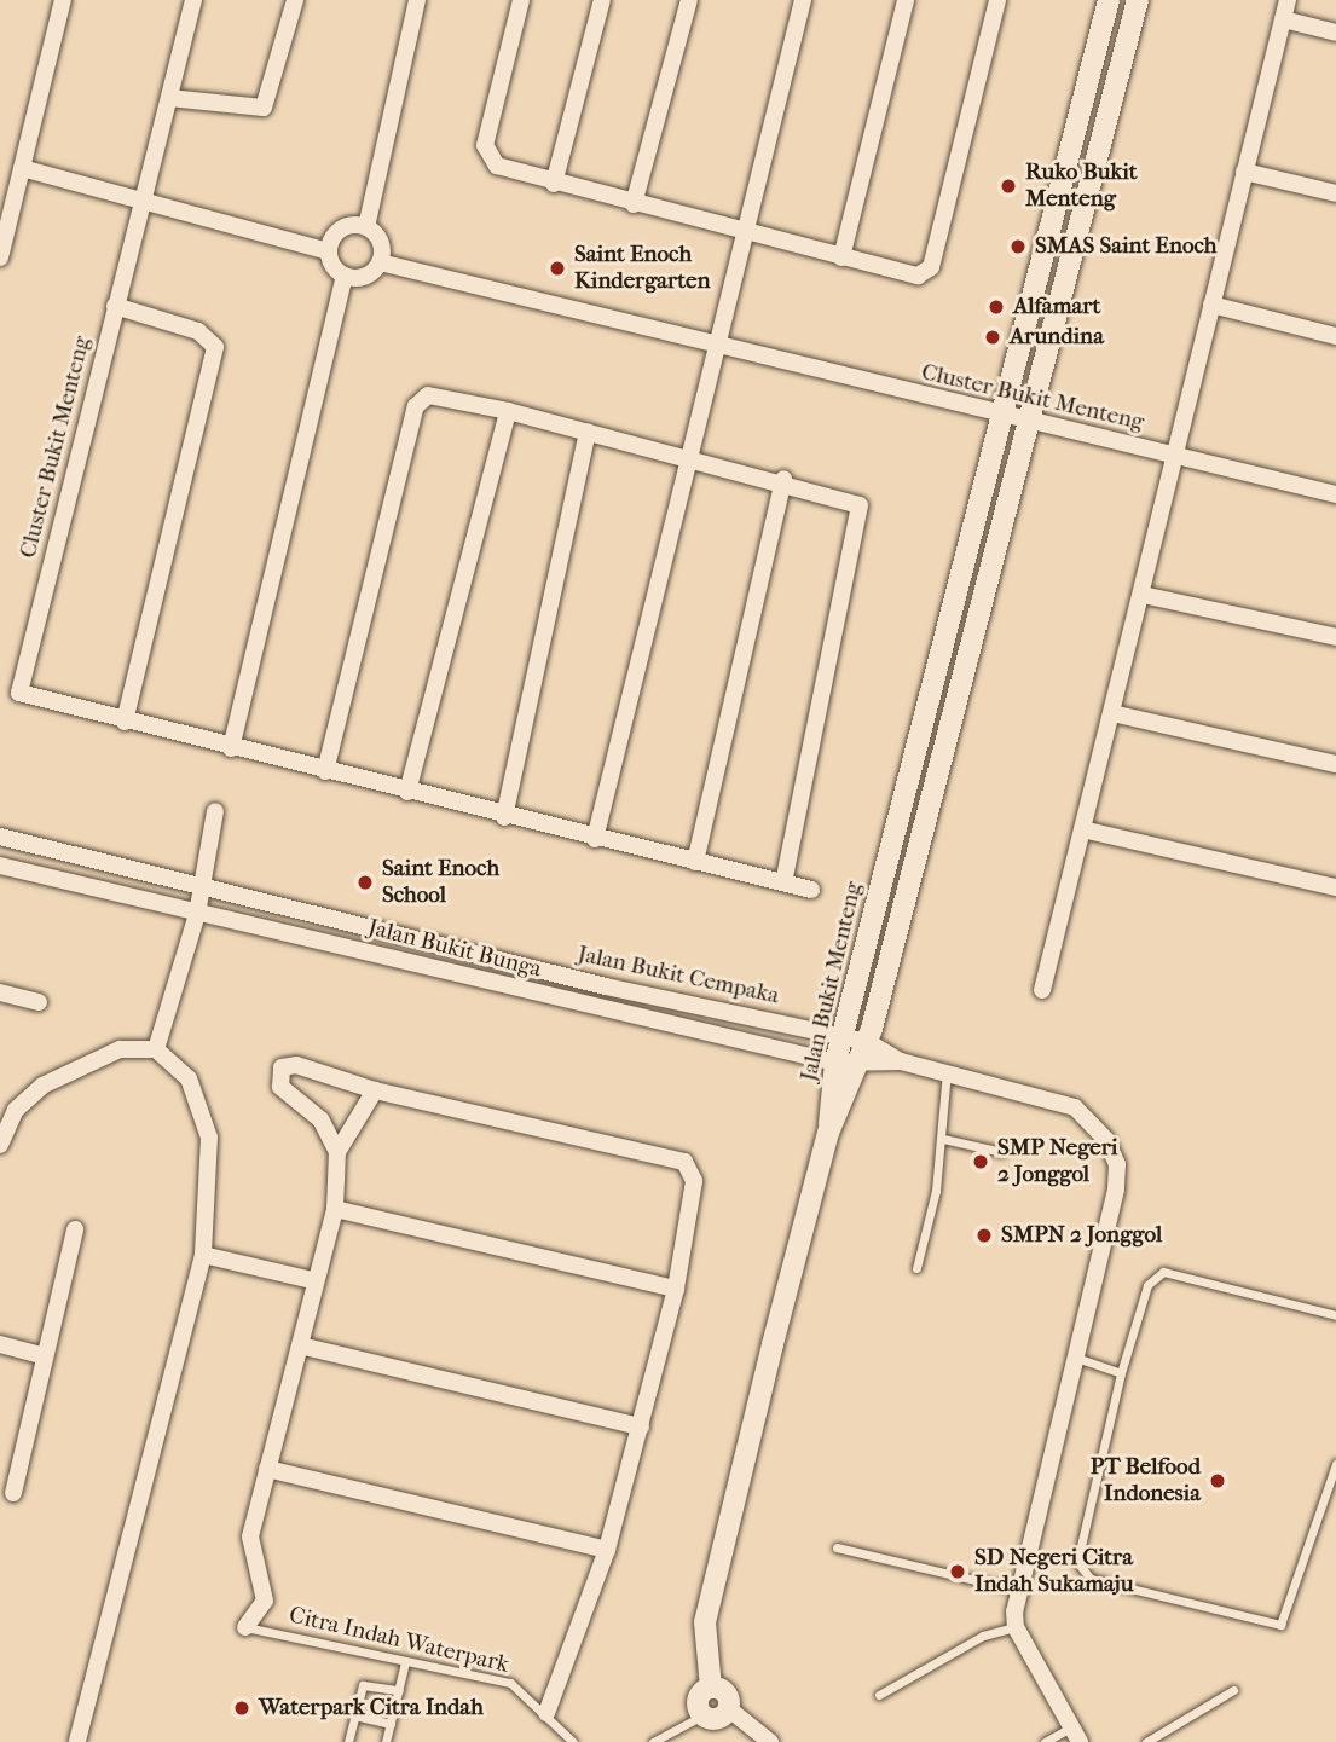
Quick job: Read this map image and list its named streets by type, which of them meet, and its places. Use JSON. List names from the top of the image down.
{
  "streets": {
    "street": [
      "Cluster Bukit Menteng",
      "Jalan Bukit Bunga",
      "Jalan Bukit Cempaka",
      "Jalan Bukit Menteng"
    ],
    "lane": ["Citra Indah Waterpark"]
  },
  "crossings": [
    ["Cluster Bukit Menteng", "Jalan Bukit Menteng"],
    ["Jalan Bukit Bunga", "Jalan Bukit Cempaka"],
    ["Jalan Bukit Bunga", "Jalan Bukit Menteng"],
    ["Jalan Bukit Cempaka", "Jalan Bukit Menteng"]
  ],
  "places": [
    "Ruko Bukit Menteng",
    "SMAS Saint Enoch",
    "Saint Enoch Kindergarten",
    "Alfamart",
    "Arundina",
    "Saint Enoch School",
    "SMP Negeri 2 Jonggol",
    "SMPN 2 Jonggol",
    "PT Belfood Indonesia",
    "SD Negeri Citra Indah Sukamaju",
    "Waterpark Citra Indah"
  ]
}
